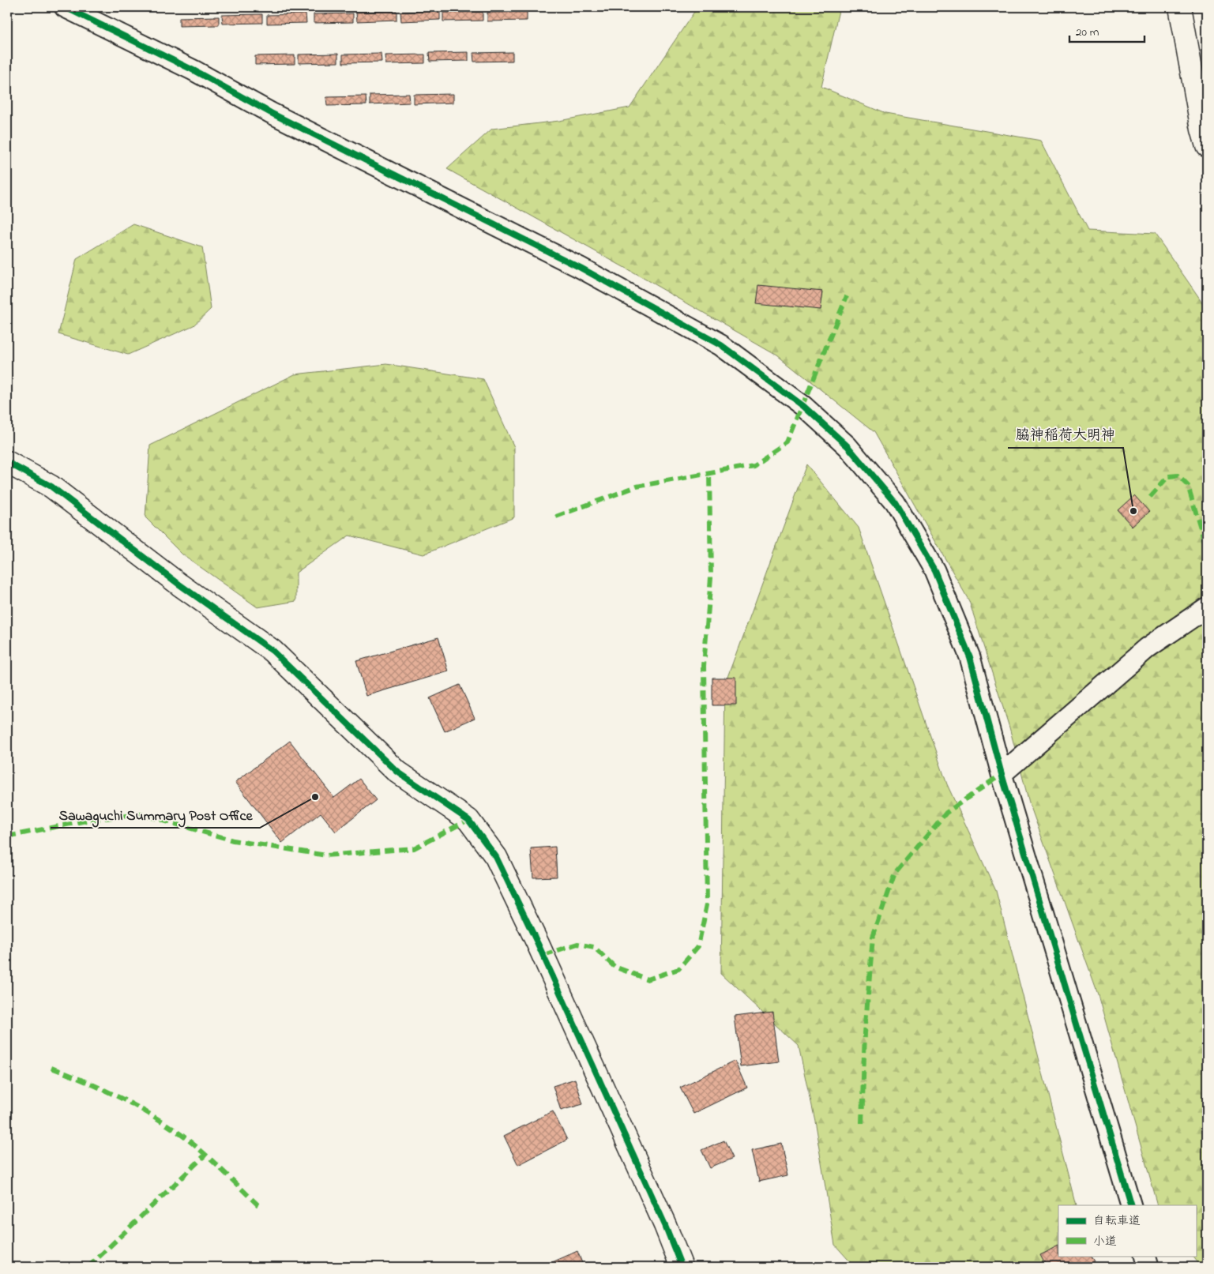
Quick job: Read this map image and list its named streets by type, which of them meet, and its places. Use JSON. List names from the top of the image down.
{
  "places": ["脇神稲荷大明神", "Sawaguchi Summary Post Office"],
  "legend": ["自転車道", "小道"],
  "scale_bar": "20 m"
}
